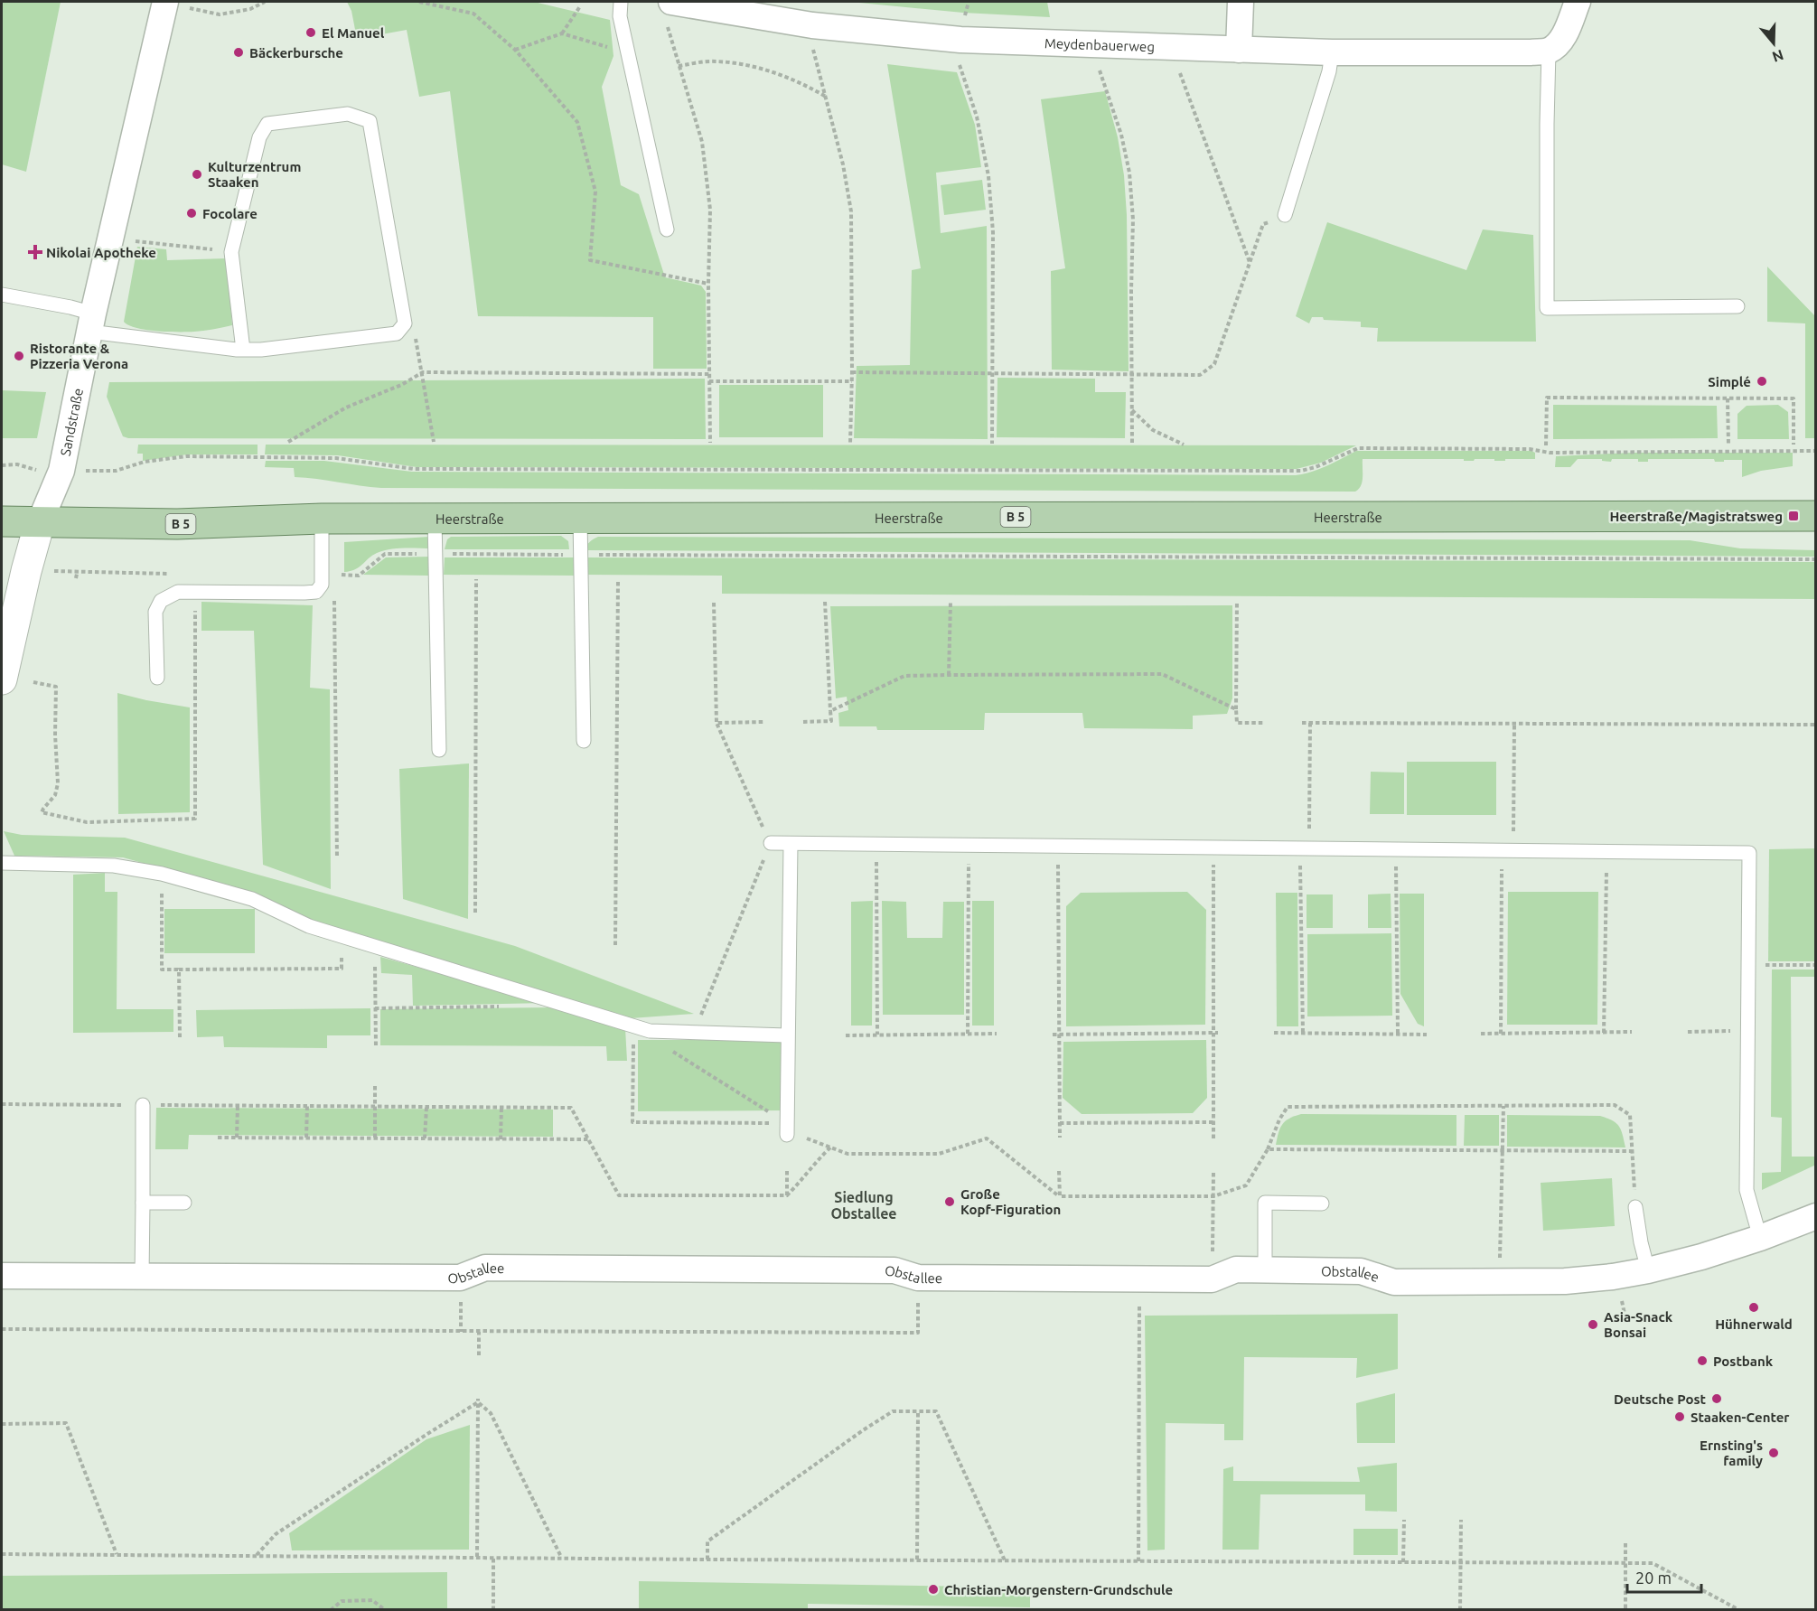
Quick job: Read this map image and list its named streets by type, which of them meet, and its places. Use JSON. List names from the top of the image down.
{
  "streets": {
    "main road": ["B 5", "Heerstraße"],
    "street": ["Meydenbauerweg", "Sandstraße", "Obstallee"]
  },
  "crossings": [
    ["Sandstraße", "Heerstraße"]
  ],
  "districts": ["Siedlung Obstallee"],
  "places": {
    "other": [
      "El Manuel",
      "Bäckerbursche",
      "Kulturzentrum Staaken",
      "Focolare",
      "Ristorante & Pizzeria Verona",
      "Simplé",
      "Große Kopf-Figuration",
      "Hühnerwald",
      "Asia-Snack Bonsai",
      "Postbank",
      "Deutsche Post",
      "Staaken-Center",
      "Ernsting's family",
      "Christian-Morgenstern-Grundschule"
    ],
    "health": ["Nikolai Apotheke"],
    "transit": ["Heerstraße/Magistratsweg"]
  },
  "scale_bar": "20 m",
  "north": "bottom"
}
